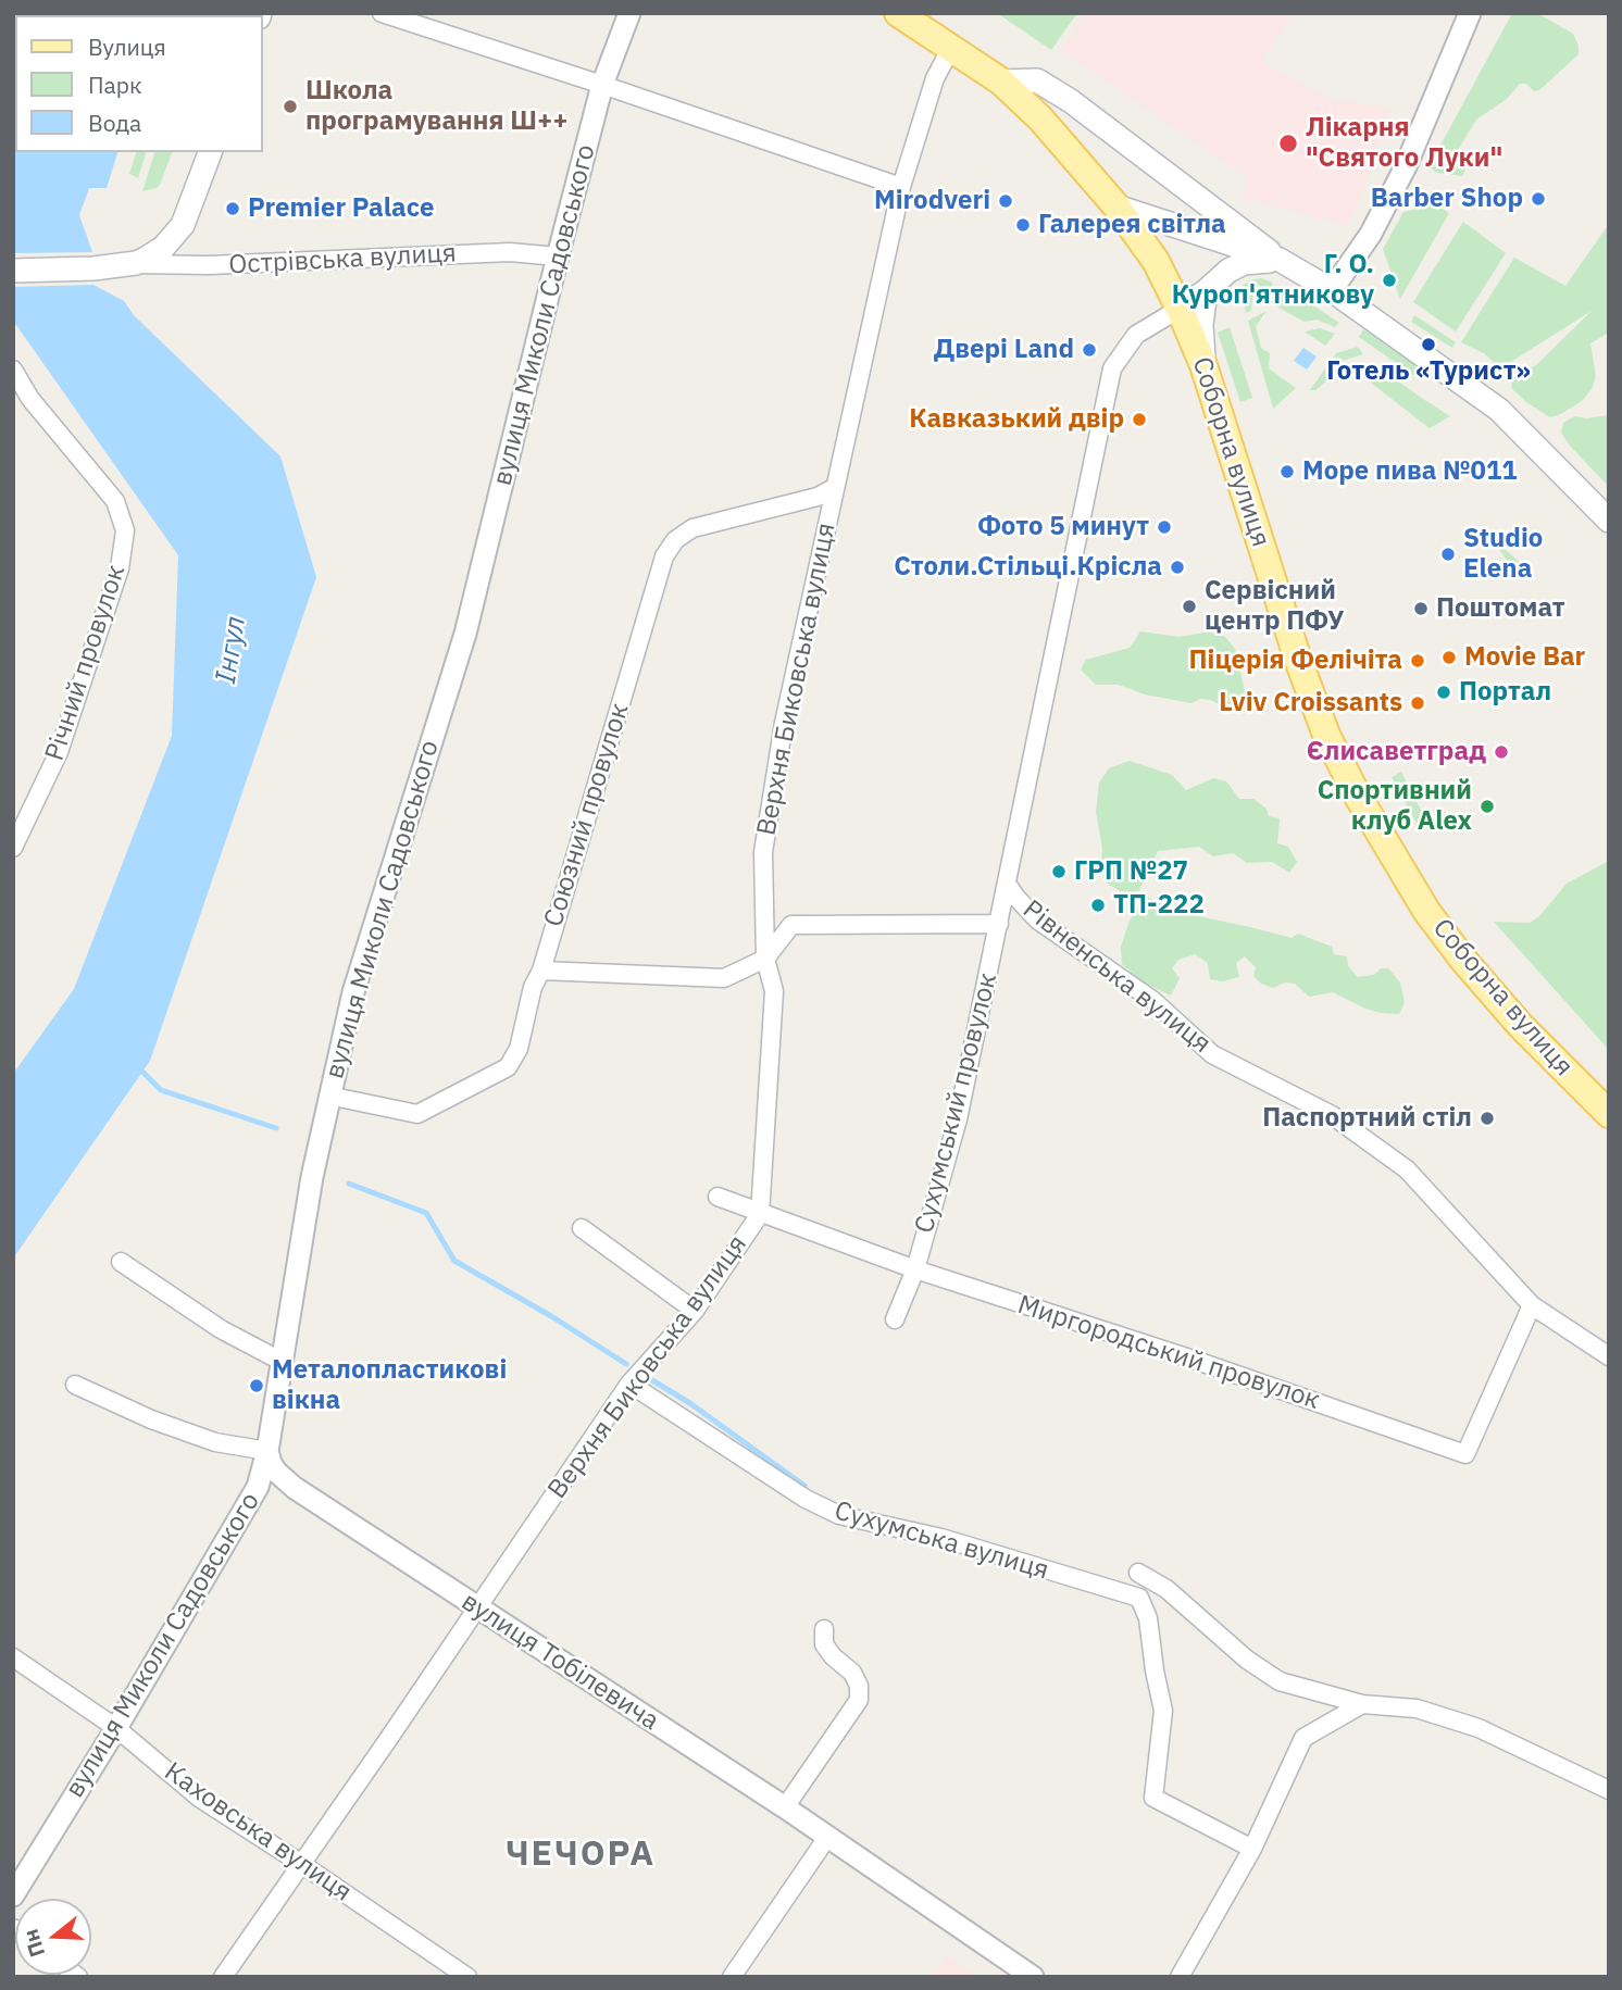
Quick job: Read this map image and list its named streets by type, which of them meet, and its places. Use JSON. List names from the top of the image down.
{
  "streets": {
    "main road": ["Соборна вулиця"],
    "street": [
      "Острівська вулиця",
      "вулиця Миколи Садовського",
      "Річний провулок",
      "Верхня Биковська вулиця",
      "Союзний провулок",
      "Рівненська вулиця",
      "Сухумський провулок",
      "Миргородський провулок",
      "Сухумська вулиця",
      "вулиця Тобілевича",
      "Каховська вулиця"
    ]
  },
  "crossings": [
    ["Острівська вулиця", "вулиця Миколи Садовського"],
    ["вулиця Миколи Садовського", "Союзний провулок"],
    ["вулиця Миколи Садовського", "вулиця Тобілевича"],
    ["вулиця Миколи Садовського", "Каховська вулиця"],
    ["Соборна вулиця", "Верхня Биковська вулиця"],
    ["Соборна вулиця", "Рівненська вулиця"],
    ["Верхня Биковська вулиця", "Союзний провулок"],
    ["Верхня Биковська вулиця", "Миргородський провулок"],
    ["Верхня Биковська вулиця", "Сухумська вулиця"],
    ["Верхня Биковська вулиця", "вулиця Тобілевича"],
    ["Верхня Биковська вулиця", "Каховська вулиця"],
    ["Рівненська вулиця", "Сухумський провулок"],
    ["Рівненська вулиця", "Миргородський провулок"],
    ["Сухумський провулок", "Миргородський провулок"]
  ],
  "districts": ["ЧЕЧОРА"],
  "water": ["Інгул"],
  "places": [
    "Школа програмування Ш++",
    "Лікарня \"Святого Луки\"",
    "Barber Shop",
    "Mirodveri",
    "Premier Palace",
    "Галерея світла",
    "Г. О. Куроп'ятникову",
    "Готель «Турист»",
    "Двері Land",
    "Кавказький двір",
    "Море пива №011",
    "Фото 5 минут",
    "Studio Elena",
    "Столи.Стільці.Крісла",
    "Cервісний центр ПФУ",
    "Поштомат",
    "Movie Bar",
    "Піцерія Фелічіта",
    "Портал",
    "Lviv Croissants",
    "Єлисаветград",
    "Спортивний клуб Alex",
    "ГРП №27",
    "ТП-222",
    "Паспортний стіл",
    "Металопластикові вікна"
  ],
  "legend": ["Вулиця", "Парк", "Вода"],
  "north": "left"
}
